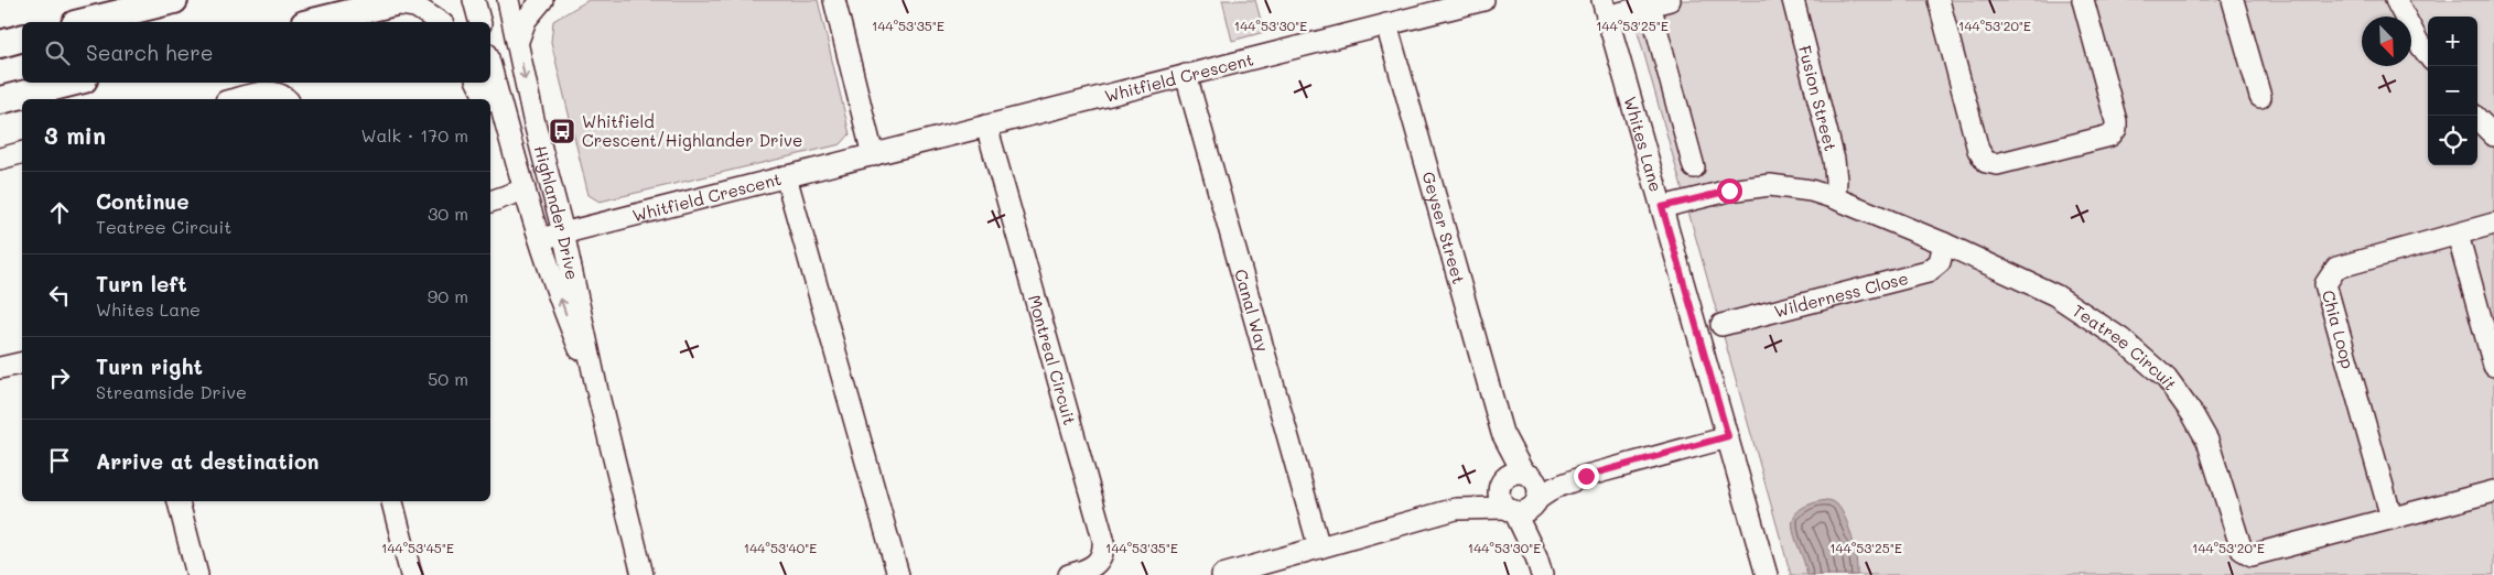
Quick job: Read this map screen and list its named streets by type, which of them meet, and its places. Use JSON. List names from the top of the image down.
{
  "streets": {
    "street": [
      "Whitfield Crescent",
      "Fusion Street",
      "Whites Lane",
      "Highlander Drive",
      "Geyser Street",
      "Wilderness Close",
      "Canal Way",
      "Chia Loop",
      "Teatree Circuit",
      "Montreal Circuit"
    ]
  },
  "crossings": [
    ["Whitfield Crescent", "Highlander Drive"],
    ["Whitfield Crescent", "Geyser Street"],
    ["Whitfield Crescent", "Canal Way"],
    ["Whitfield Crescent", "Montreal Circuit"],
    ["Fusion Street", "Teatree Circuit"],
    ["Whites Lane", "Teatree Circuit"],
    ["Wilderness Close", "Teatree Circuit"],
    ["Chia Loop", "Teatree Circuit"]
  ],
  "places": {
    "bus stop": ["Whitfield Crescent/Highlander Drive"]
  },
  "north": "bottom right",
  "page": {
    "map_buttons": ["+", "−"],
    "search": "Search here",
    "heading": ["3 min", "Walk · 170 m"],
    "list": [
      ["Continue", "Teatree Circuit", "30 m"],
      ["Turn left", "Whites Lane", "90 m"],
      ["Turn right", "Streamside Drive", "50 m"],
      "Arrive at destination"
    ]
  },
  "coordinates": [
    "144°53'35\"E",
    "144°53'30\"E",
    "144°53'25\"E",
    "144°53'20\"E",
    "144°53'45\"E",
    "144°53'40\"E"
  ]
}
